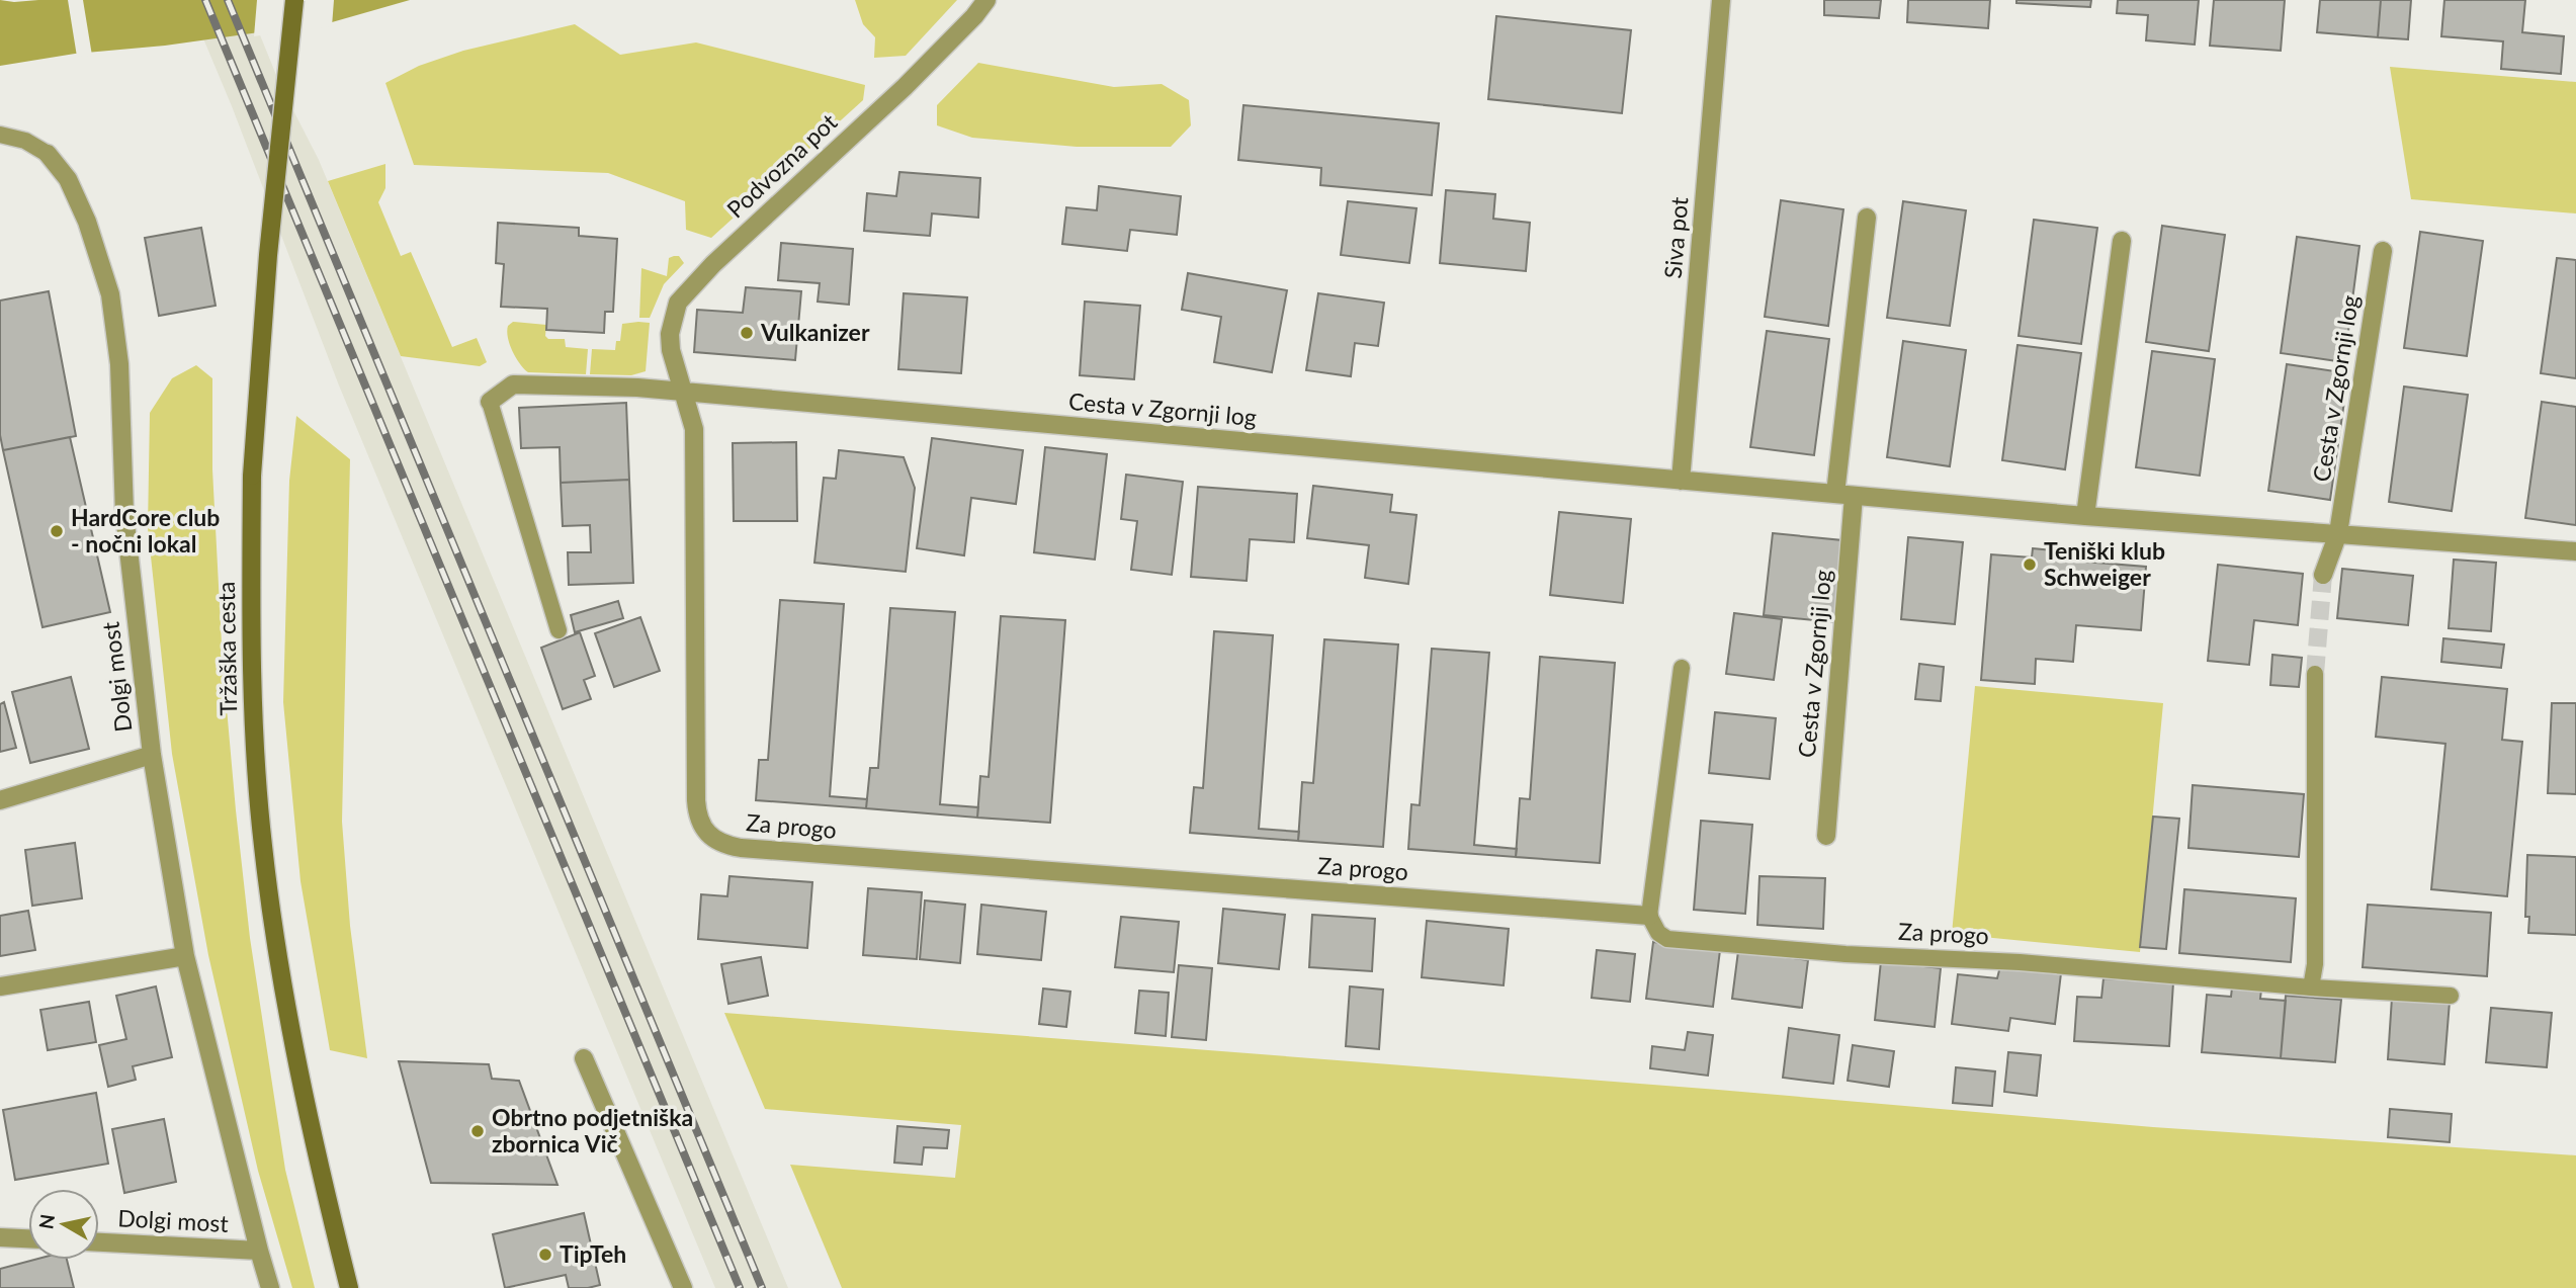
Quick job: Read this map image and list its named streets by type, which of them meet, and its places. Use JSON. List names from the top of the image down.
{
  "streets": {
    "main road": ["Tržaška cesta"],
    "street": [
      "Podvozna pot",
      "Siva pot",
      "Cesta v Zgornji log",
      "Dolgi most",
      "Za progo"
    ]
  },
  "crossings": [
    ["Podvozna pot", "Cesta v Zgornji log"],
    ["Podvozna pot", "Za progo"],
    ["Siva pot", "Cesta v Zgornji log"],
    ["Cesta v Zgornji log", "Za progo"]
  ],
  "places": [
    "Vulkanizer",
    "HardCore club - nočni lokal",
    "Teniški klub Schweiger",
    "Obrtno podjetniška zbornica Vič",
    "TipTeh"
  ],
  "north": "left"
}
